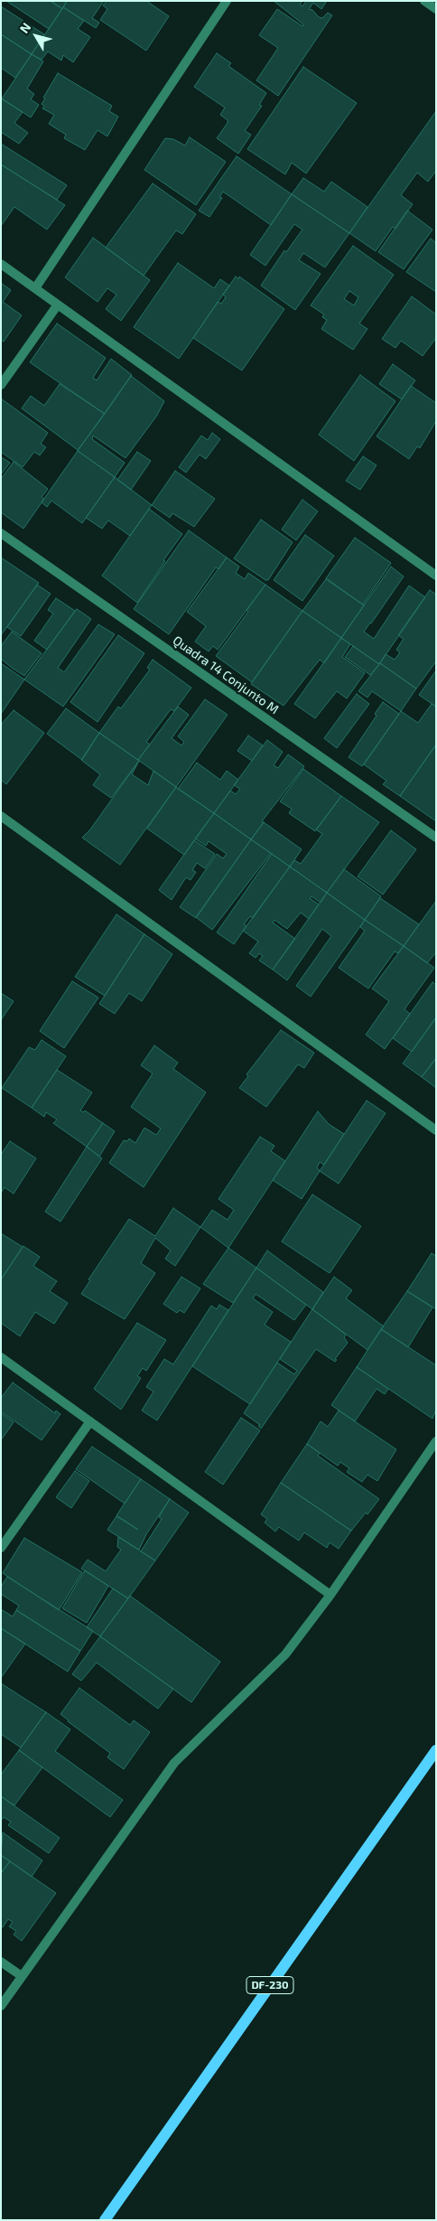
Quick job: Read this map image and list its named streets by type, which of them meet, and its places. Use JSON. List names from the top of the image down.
{
  "streets": {
    "main road": ["DF-230"],
    "street": ["Quadra 14 Conjunto M"]
  },
  "north": "top left"
}
